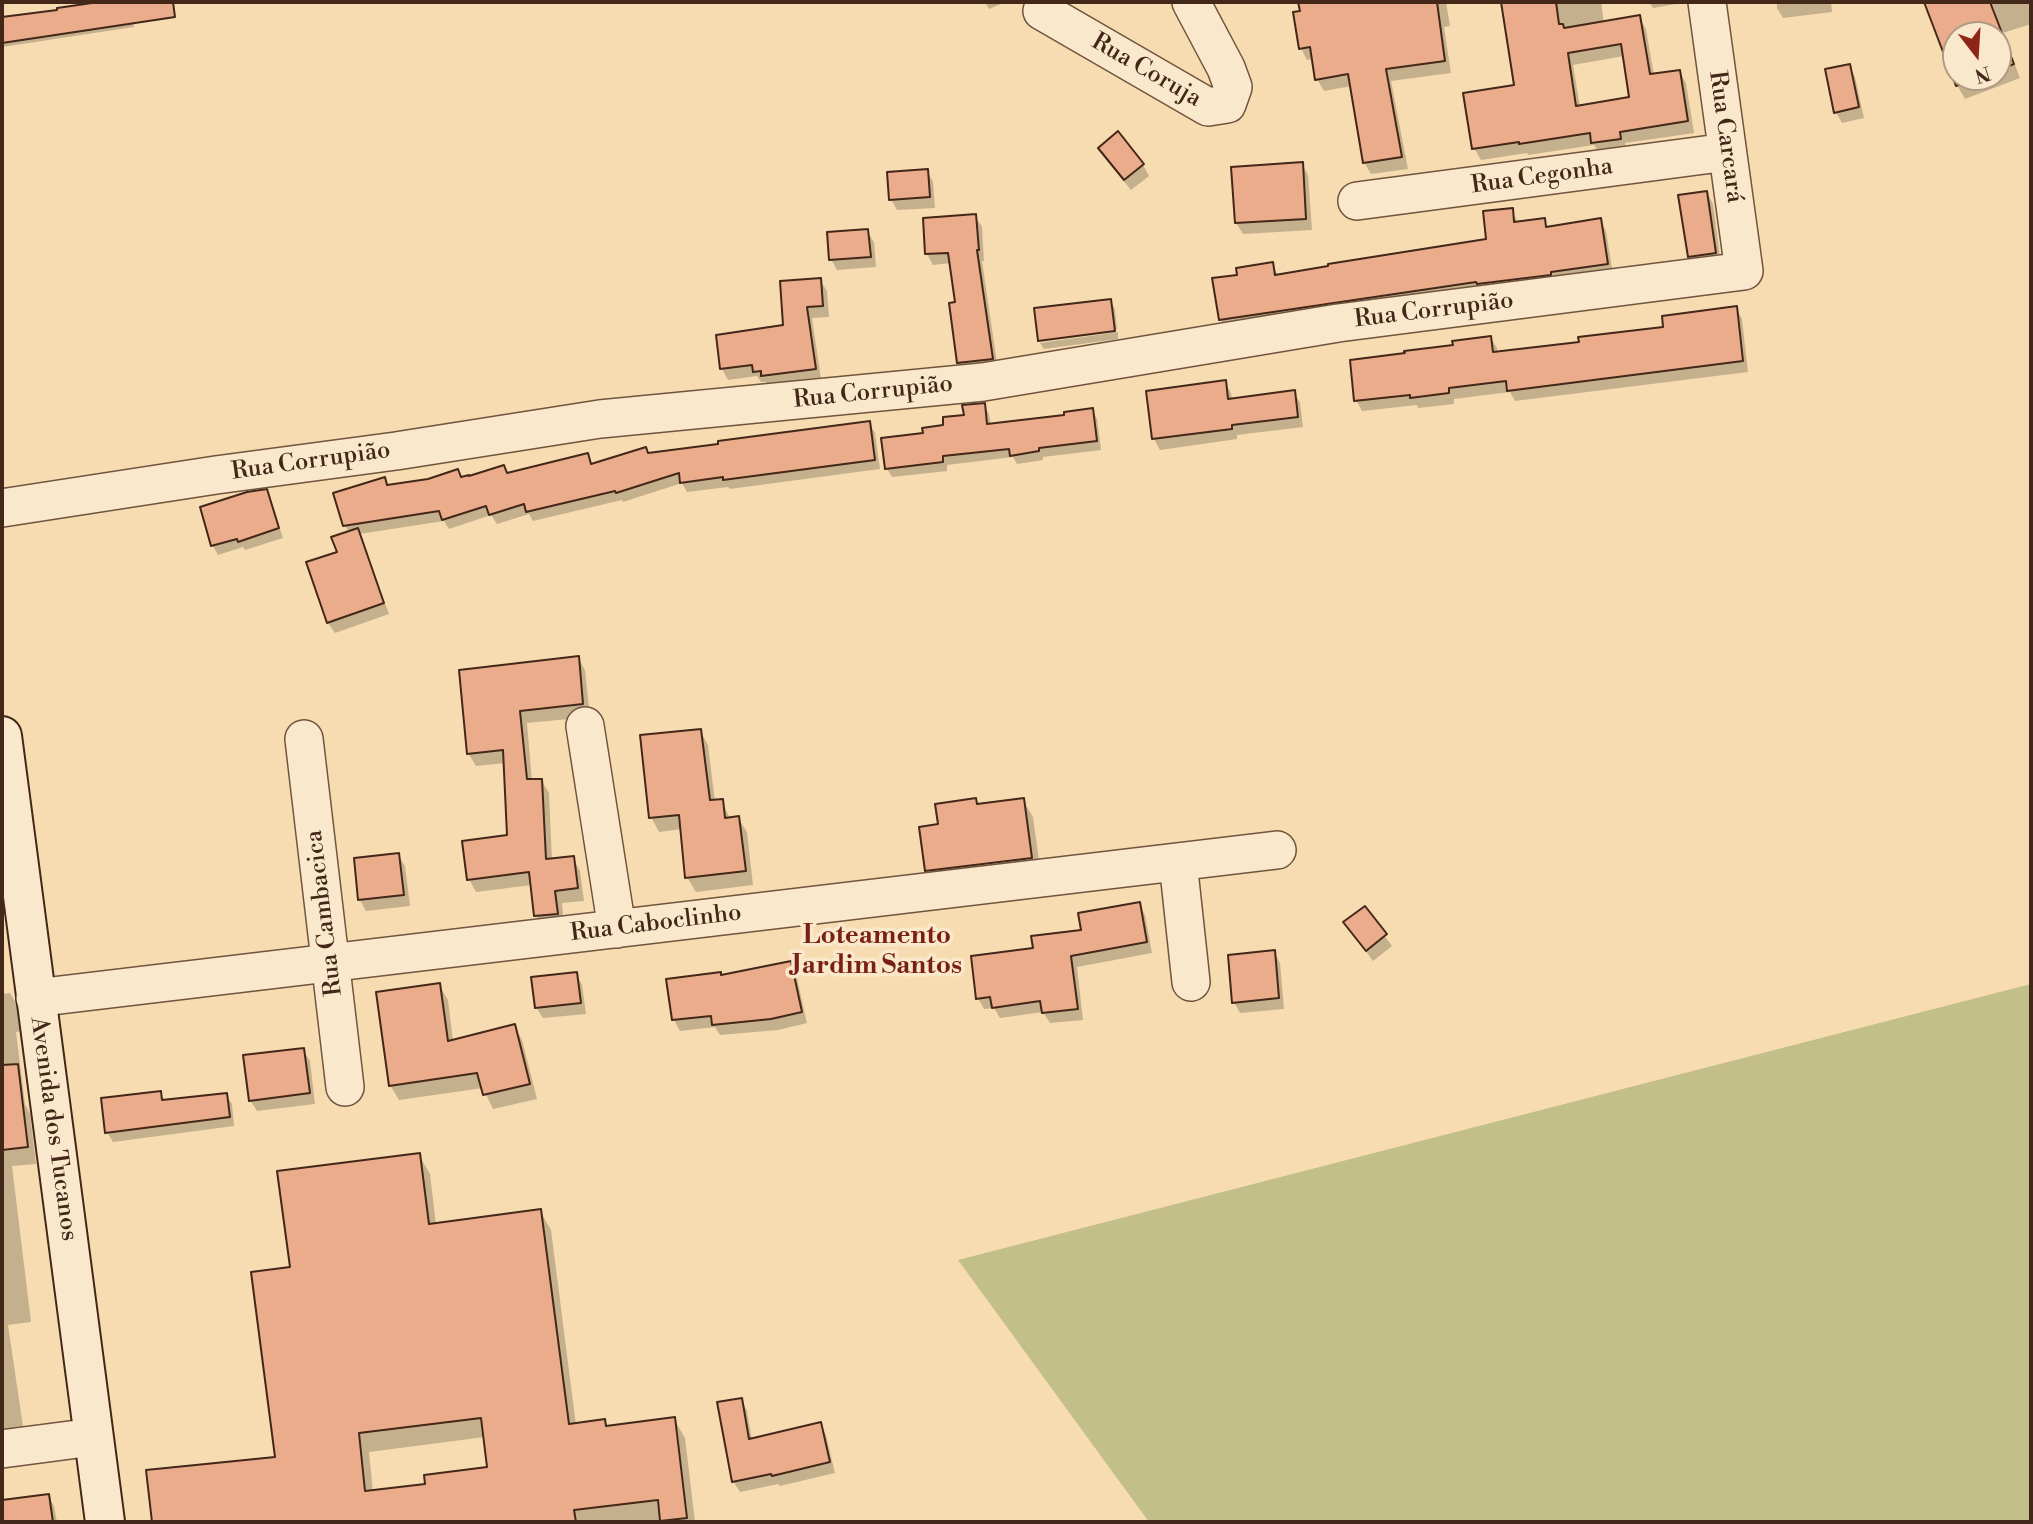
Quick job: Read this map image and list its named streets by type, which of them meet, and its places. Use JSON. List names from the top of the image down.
{
  "streets": {
    "street": [
      "Rua Coruja",
      "Rua Carcará",
      "Rua Cegonha",
      "Rua Corrupião",
      "Rua Cambacica",
      "Rua Caboclinho",
      "Avenida dos Tucanos"
    ]
  },
  "crossings": [
    ["Rua Carcará", "Rua Cegonha"],
    ["Rua Carcará", "Rua Corrupião"],
    ["Rua Cambacica", "Rua Caboclinho"],
    ["Rua Caboclinho", "Avenida dos Tucanos"]
  ],
  "districts": ["Loteamento Jardim Santos"],
  "north": "bottom"
}
